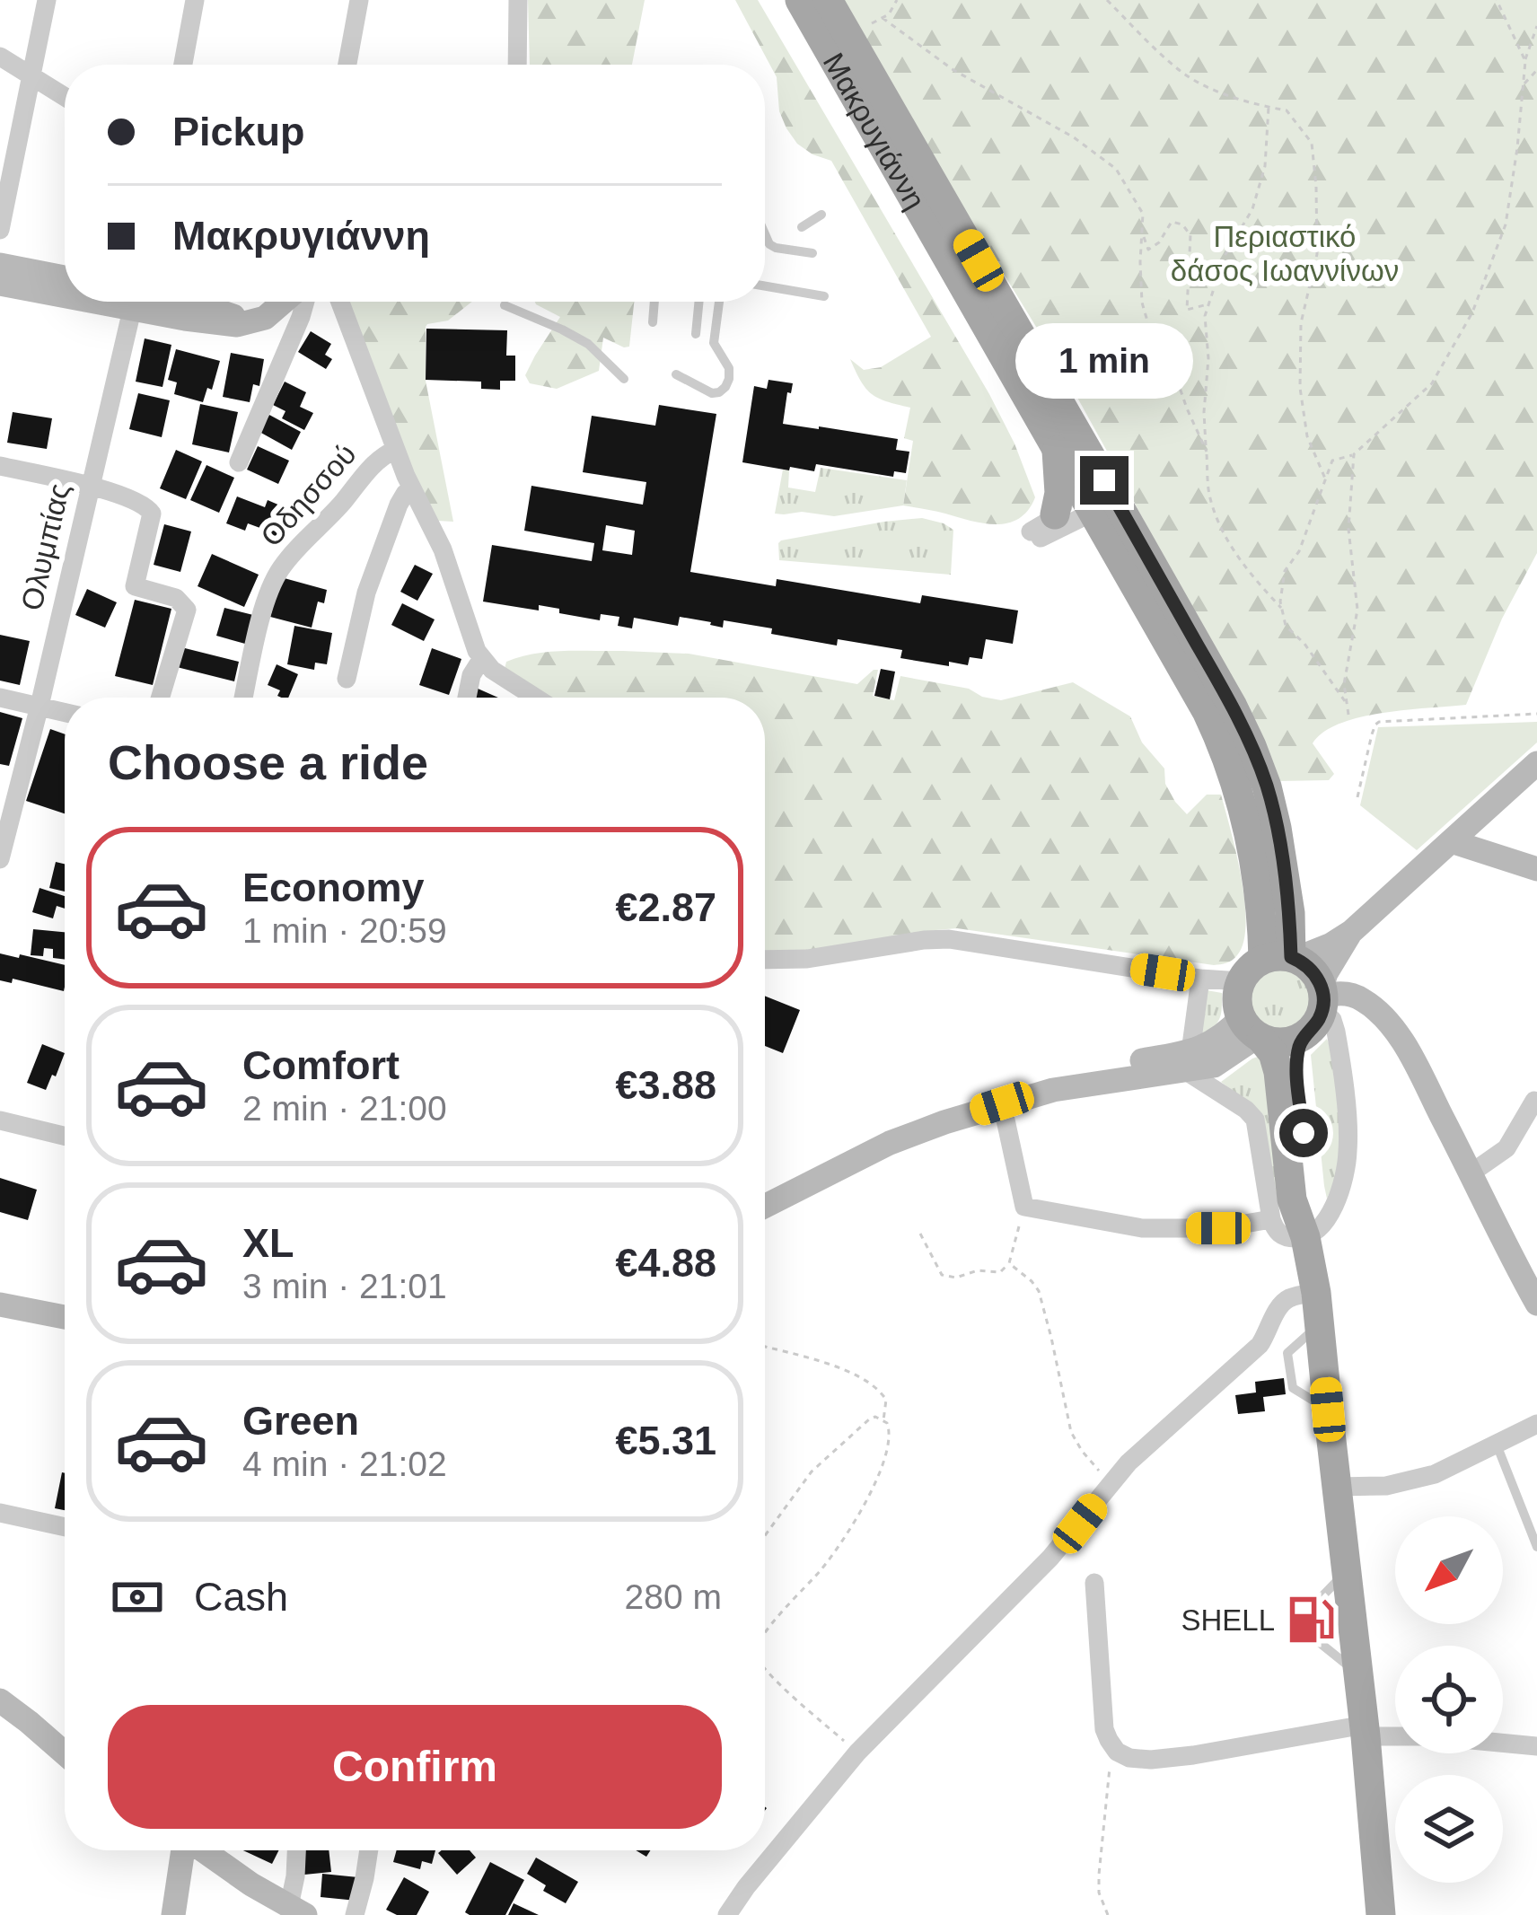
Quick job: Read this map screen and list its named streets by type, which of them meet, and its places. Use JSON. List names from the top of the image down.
{
  "streets": {
    "main road": ["Μακρυγιάννη"],
    "street": ["Οδησσού", "Ολυμπίας"]
  },
  "parks": ["Περιαστικό δάσος Ιωαννίνων"],
  "places": {
    "fuel station": ["SHELL"]
  },
  "north": "bottom left",
  "page": {
    "banner": ["Pickup", "Μακρυγιάννη"],
    "bubble": "1 min",
    "heading": "Choose a ride",
    "list": [
      {
        "name": "Economy",
        "note": "1 min · 20:59",
        "value": "€2.87"
      },
      {
        "name": "Comfort",
        "note": "2 min · 21:00",
        "value": "€3.88"
      },
      {
        "name": "XL",
        "note": "3 min · 21:01",
        "value": "€4.88"
      },
      {
        "name": "Green",
        "note": "4 min · 21:02",
        "value": "€5.31"
      }
    ],
    "pay": ["Cash", "280 m"],
    "buttons": "Confirm"
  }
}
